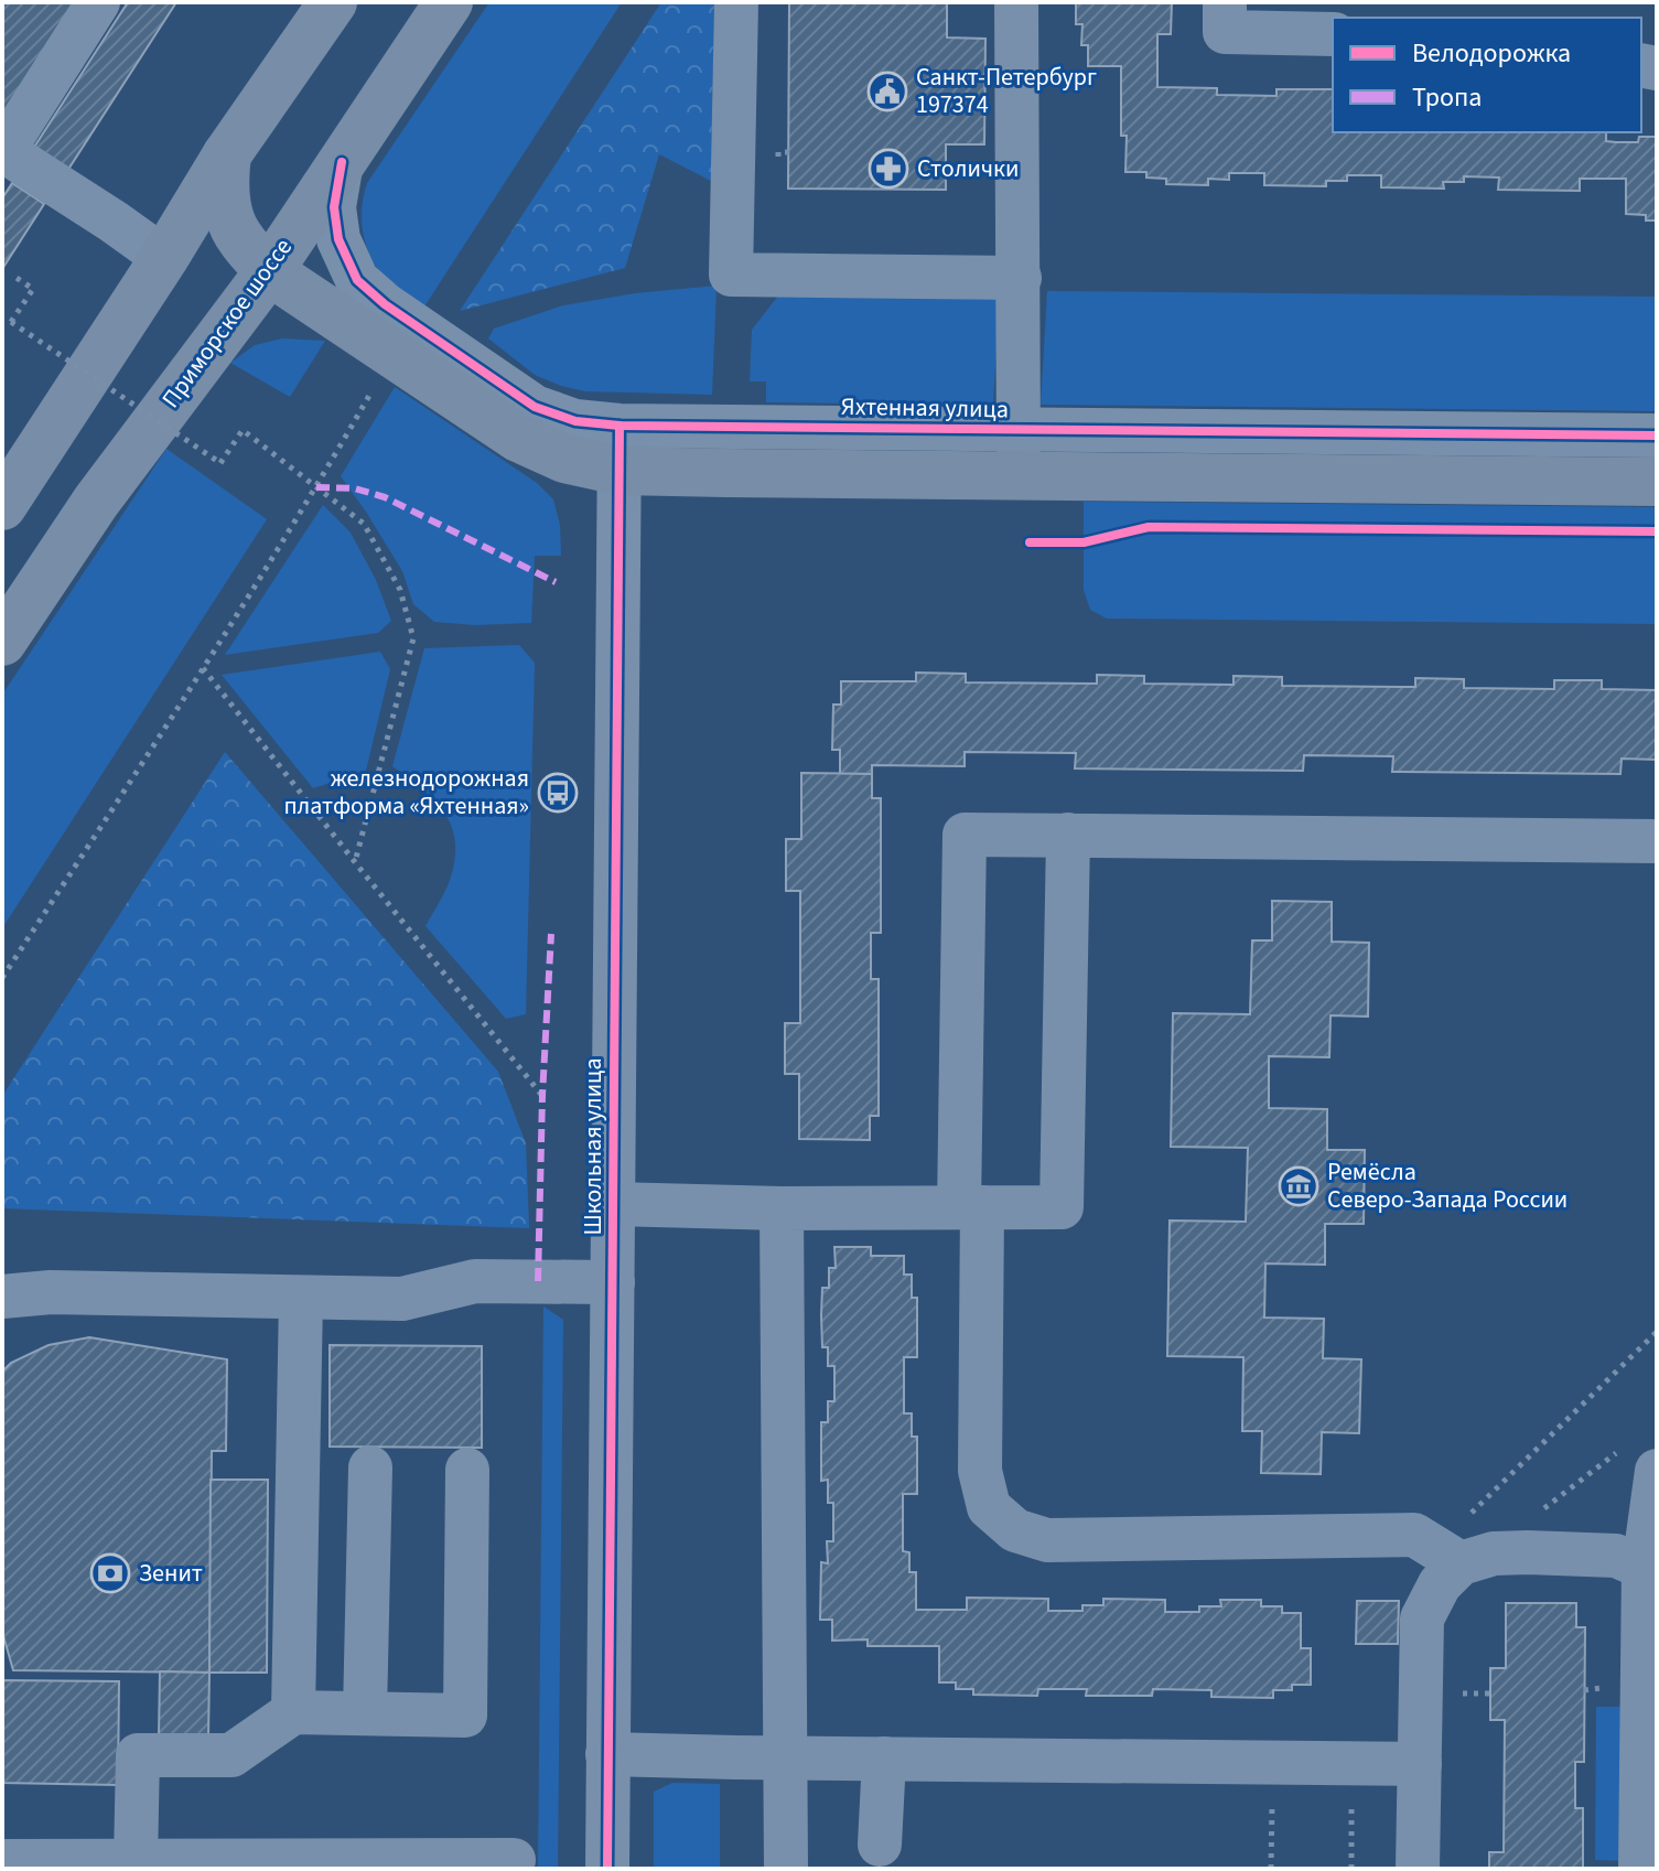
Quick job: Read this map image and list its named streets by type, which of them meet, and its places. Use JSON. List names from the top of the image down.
{
  "streets": {
    "main road": ["Приморское шоссе", "Яхтенная улица"],
    "street": ["Школьная улица"]
  },
  "crossings": [
    ["Приморское шоссе", "Яхтенная улица"],
    ["Яхтенная улица", "Школьная улица"]
  ],
  "places": {
    "public building": ["Санкт-Петербург 197374"],
    "pharmacy": ["Столички"],
    "bus stop": ["железнодорожная платформа «Яхтенная»"],
    "museum": ["Ремёсла Северо-Запада России"],
    "bank": ["Зенит"]
  },
  "legend": ["Велодорожка", "Тропа"]
}
